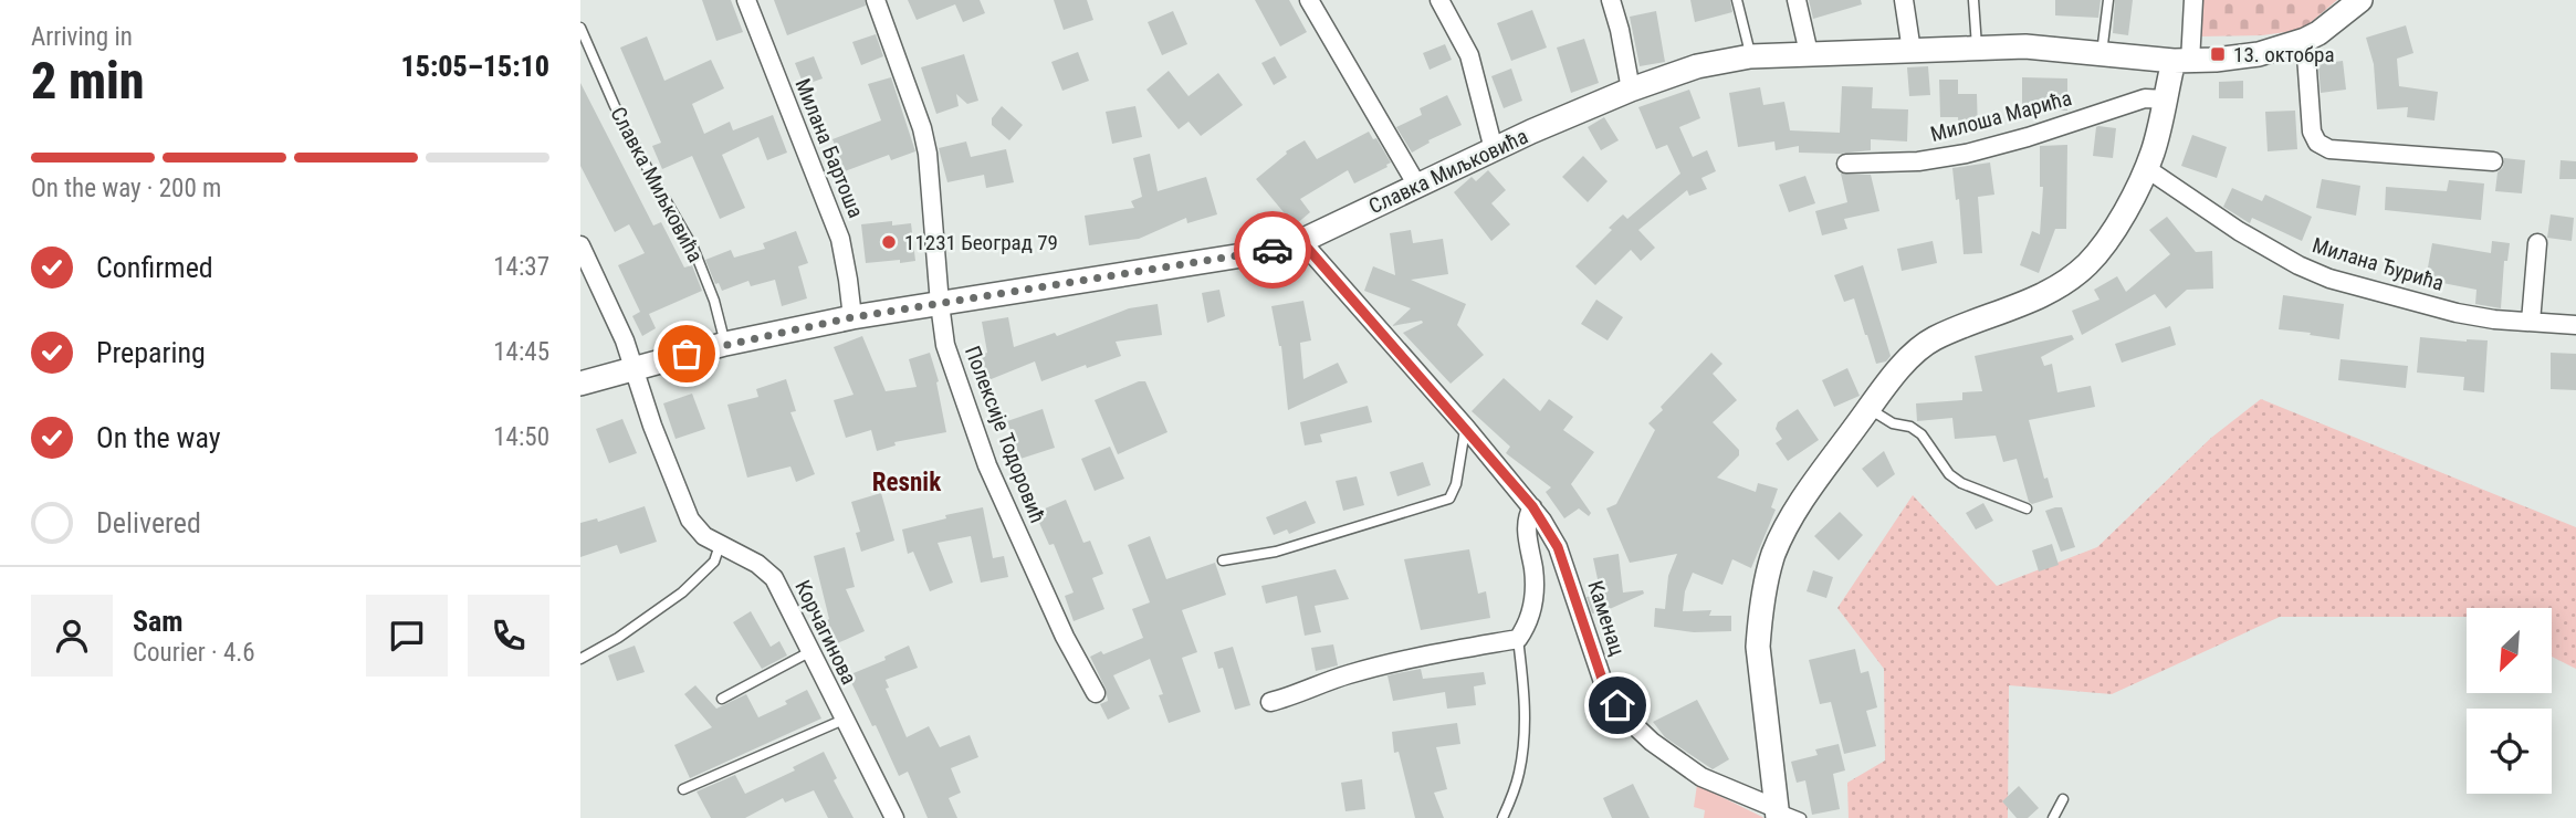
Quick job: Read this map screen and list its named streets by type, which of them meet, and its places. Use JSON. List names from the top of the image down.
{
  "streets": {
    "street": [
      "Милоша Марића",
      "Милана Бартоша",
      "Славка Миљковића",
      "Милана Ђурића",
      "Полексије Тодоровић",
      "Каменац",
      "Корчагинова"
    ]
  },
  "crossings": [
    ["Милана Бартоша", "Славка Миљковића"],
    ["Славка Миљковића", "Полексије Тодоровић"],
    ["Славка Миљковића", "Каменац"],
    ["Славка Миљковића", "Корчагинова"]
  ],
  "districts": ["Resnik"],
  "places": {
    "transit": ["13. октобра"],
    "other": ["11231 Београд 79"]
  },
  "north": "bottom left",
  "page": {
    "heading": ["2 min", "Arriving in", "15:05–15:10"],
    "panel": ["Sam", "Courier · 4.6"],
    "bar": "On the way · 200 m",
    "list": [
      ["Confirmed", "14:37"],
      ["Preparing", "14:45"],
      ["On the way", "14:50"],
      "Delivered"
    ]
  }
}
